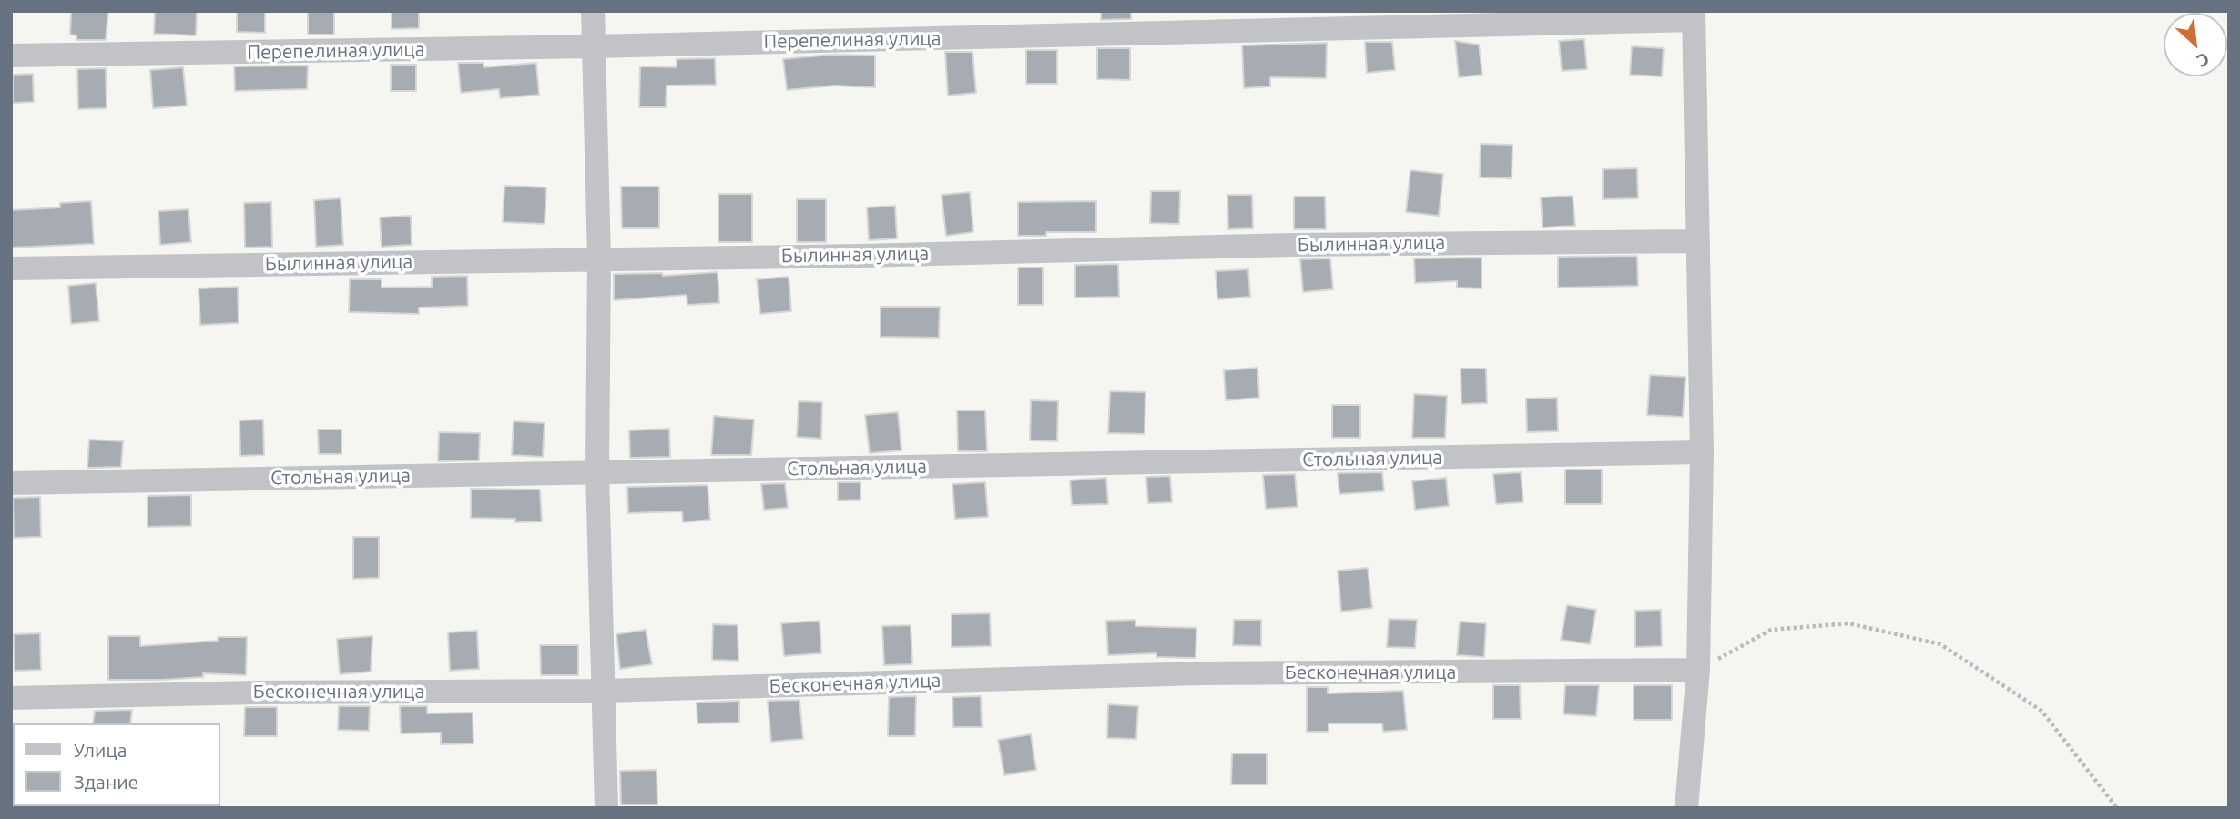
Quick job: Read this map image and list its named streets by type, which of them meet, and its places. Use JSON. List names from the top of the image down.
{
  "streets": {
    "street": [
      "Перепелиная улица",
      "Былинная улица",
      "Стольная улица",
      "Бесконечная улица"
    ]
  },
  "legend": ["Улица", "Здание"],
  "north": "bottom right"
}
